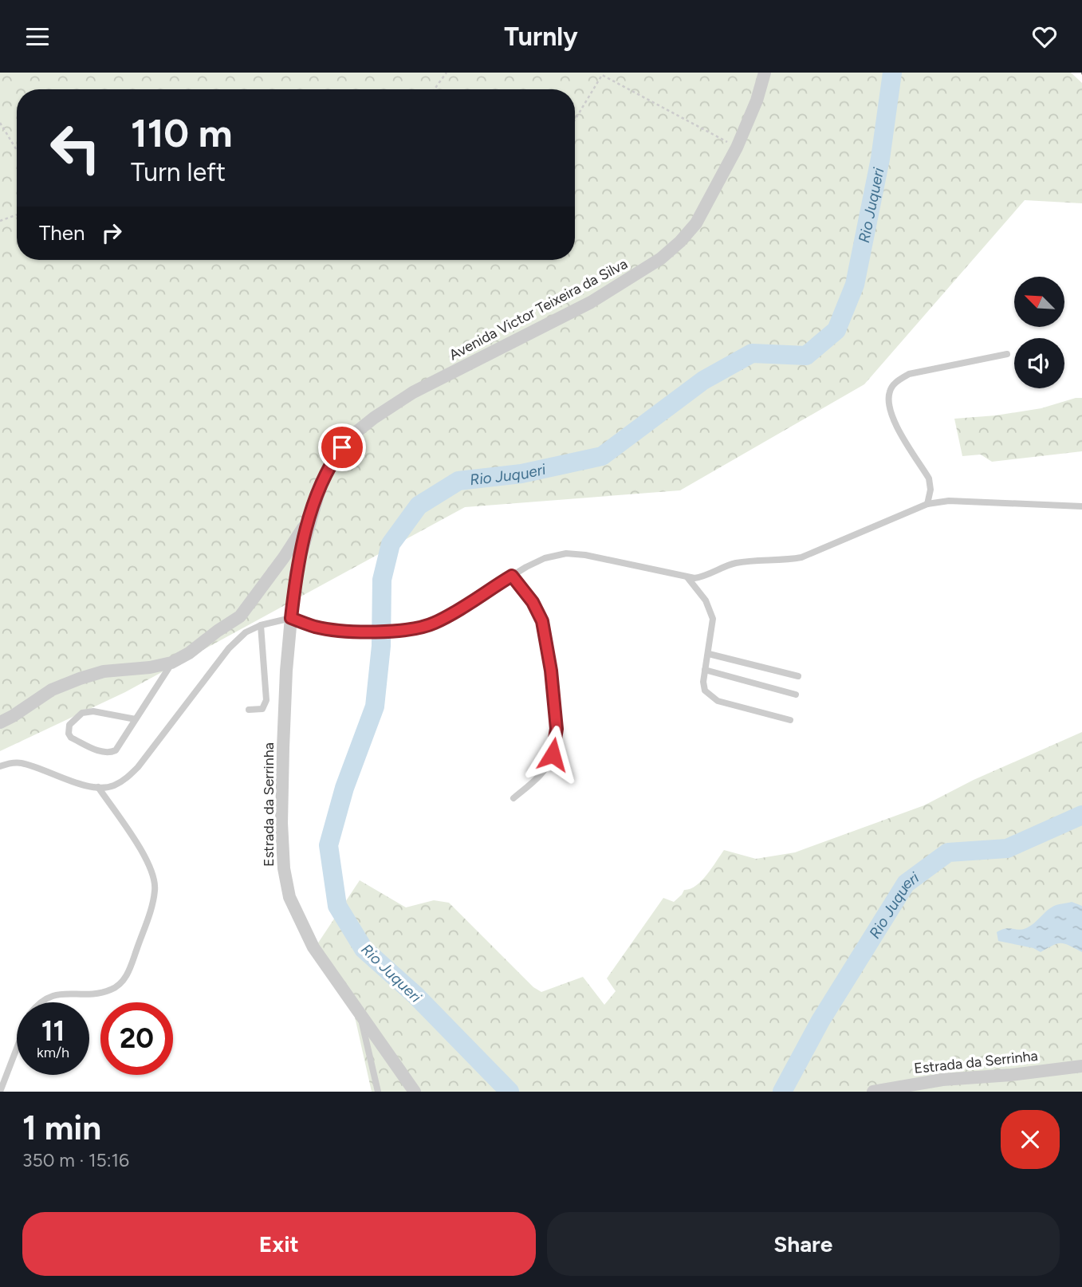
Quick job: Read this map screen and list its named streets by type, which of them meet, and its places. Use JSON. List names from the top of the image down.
{
  "streets": {
    "street": ["Avenida Victor Teixeira da Silva", "Estrada da Serrinha"]
  },
  "crossings": [
    ["Avenida Victor Teixeira da Silva", "Estrada da Serrinha"]
  ],
  "water": ["Rio Juqueri"],
  "north": "top left",
  "page": {
    "header": "Turnly",
    "turn": ["110 m", "Turn left"],
    "then": "Then",
    "speed": "11 km/h",
    "limit": "20",
    "heading": ["1 min", "350 m · 15:16"],
    "buttons": ["Exit", "Share"]
  }
}
